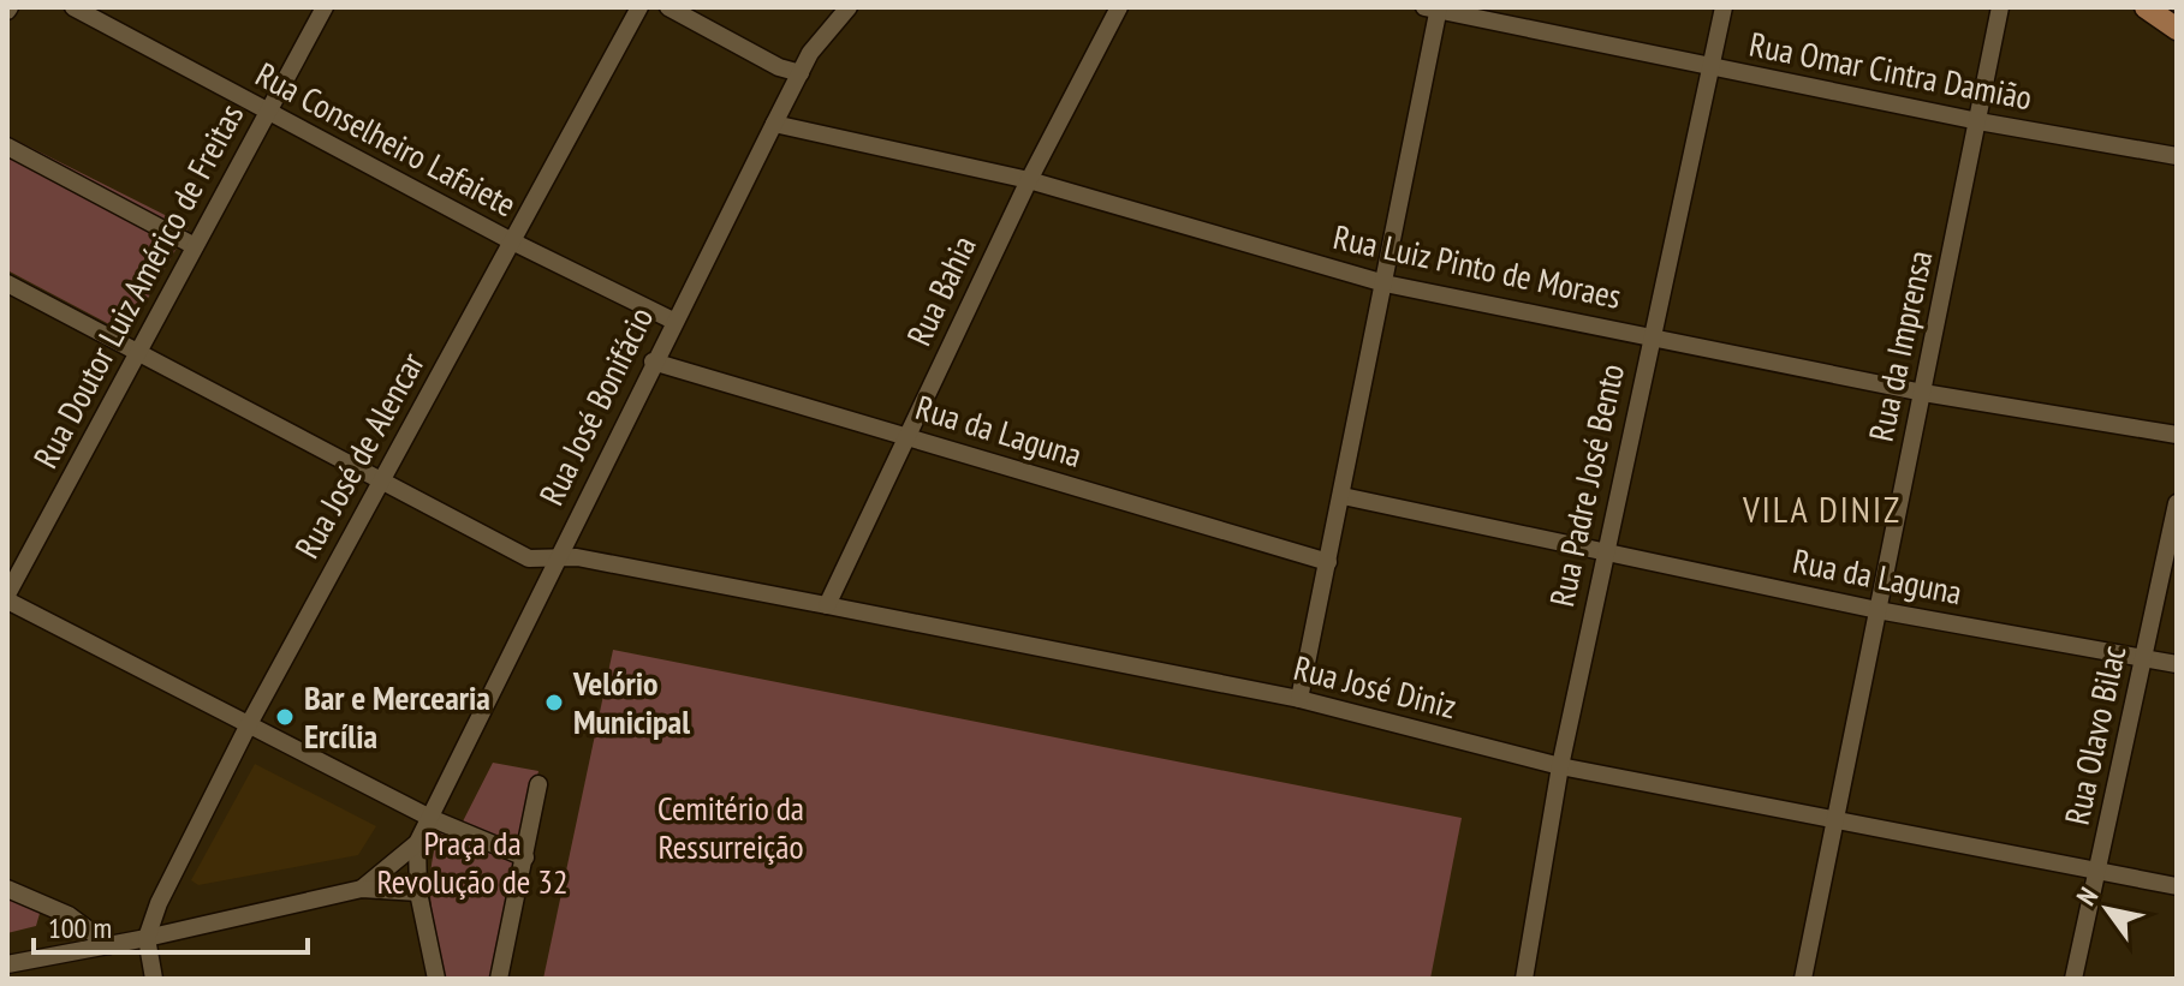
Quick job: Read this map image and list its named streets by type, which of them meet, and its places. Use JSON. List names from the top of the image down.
{
  "streets": {
    "street": [
      "Rua Omar Cintra Damião",
      "Rua Conselheiro Lafaiete",
      "Rua Luiz Pinto de Moraes",
      "Rua Doutor Luiz Américo de Freitas",
      "Rua Bahia",
      "Rua da Imprensa",
      "Rua José Bonifácio",
      "Rua da Laguna",
      "Rua José de Alencar",
      "Rua Padre José Bento",
      "Rua José Diniz",
      "Rua Olavo Bilac"
    ]
  },
  "crossings": [
    ["Rua Omar Cintra Damião", "Rua da Imprensa"],
    ["Rua Omar Cintra Damião", "Rua Padre José Bento"],
    ["Rua Conselheiro Lafaiete", "Rua Doutor Luiz Américo de Freitas"],
    ["Rua Conselheiro Lafaiete", "Rua José Bonifácio"],
    ["Rua Conselheiro Lafaiete", "Rua José de Alencar"],
    ["Rua Luiz Pinto de Moraes", "Rua Bahia"],
    ["Rua Luiz Pinto de Moraes", "Rua da Imprensa"],
    ["Rua Luiz Pinto de Moraes", "Rua José Bonifácio"],
    ["Rua Luiz Pinto de Moraes", "Rua Padre José Bento"],
    ["Rua Doutor Luiz Américo de Freitas", "Rua José Diniz"],
    ["Rua Bahia", "Rua da Laguna"],
    ["Rua Bahia", "Rua José Diniz"],
    ["Rua da Imprensa", "Rua da Laguna"],
    ["Rua da Imprensa", "Rua José Diniz"],
    ["Rua José Bonifácio", "Rua da Laguna"],
    ["Rua José Bonifácio", "Rua José Diniz"],
    ["Rua da Laguna", "Rua Padre José Bento"],
    ["Rua da Laguna", "Rua Olavo Bilac"],
    ["Rua José de Alencar", "Rua José Diniz"],
    ["Rua Padre José Bento", "Rua José Diniz"],
    ["Rua José Diniz", "Rua Olavo Bilac"]
  ],
  "districts": ["VILA DINIZ"],
  "parks": ["Cemitério da Ressurreição", "Praça da Revolução de 32"],
  "places": ["Velório Municipal", "Bar e Mercearia Ercília"],
  "scale_bar": "100 m",
  "north": "top left"
}
